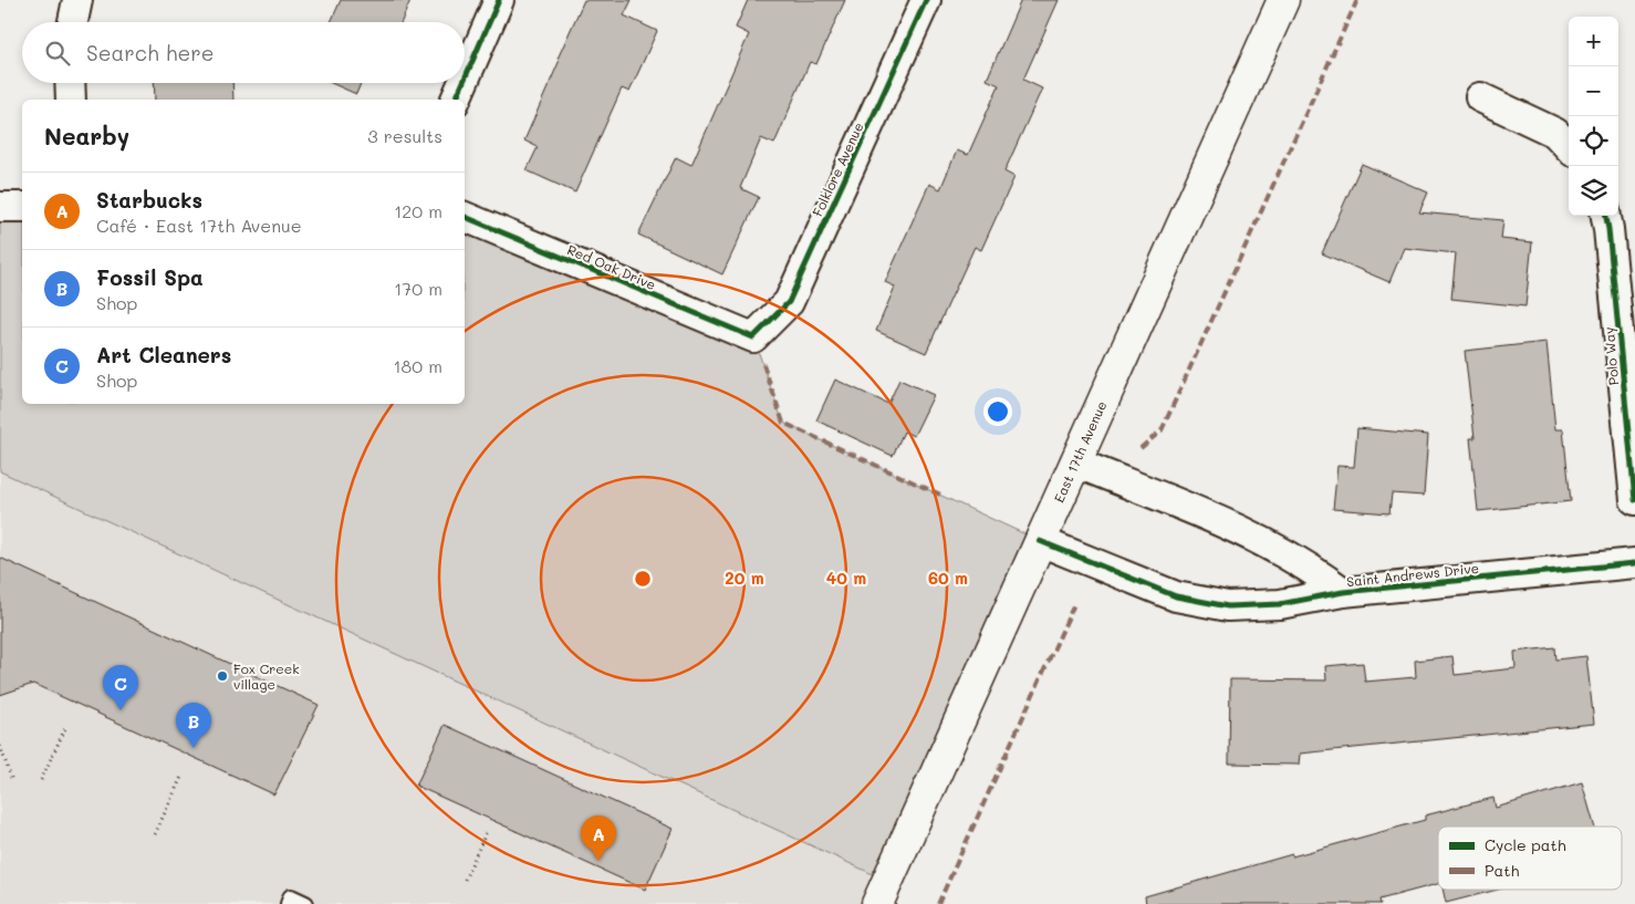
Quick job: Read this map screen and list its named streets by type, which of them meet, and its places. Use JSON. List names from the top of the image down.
{
  "streets": {
    "main road": ["East 17th Avenue"],
    "street": [
      "Folklore Avenue",
      "Red Oak Drive",
      "Polo Way",
      "Saint Andrews Drive"
    ]
  },
  "crossings": [
    ["Folklore Avenue", "Red Oak Drive"],
    ["East 17th Avenue", "Saint Andrews Drive"]
  ],
  "places": ["Fox Creek village"],
  "legend": ["Cycle path", "Path"],
  "page": {
    "map_buttons": ["+", "−"],
    "search": "Search here",
    "heading": ["Nearby", "3 results"],
    "list": [
      {
        "mark": "A",
        "name": "Starbucks",
        "note": "Café · East 17th Avenue",
        "value": "120 m"
      },
      {
        "mark": "B",
        "name": "Fossil Spa",
        "note": "Shop",
        "value": "170 m"
      },
      {
        "mark": "C",
        "name": "Art Cleaners",
        "note": "Shop",
        "value": "180 m"
      }
    ],
    "pins": ["C", "B", "A"]
  },
  "rings": ["20 m", "40 m", "60 m"]
}
